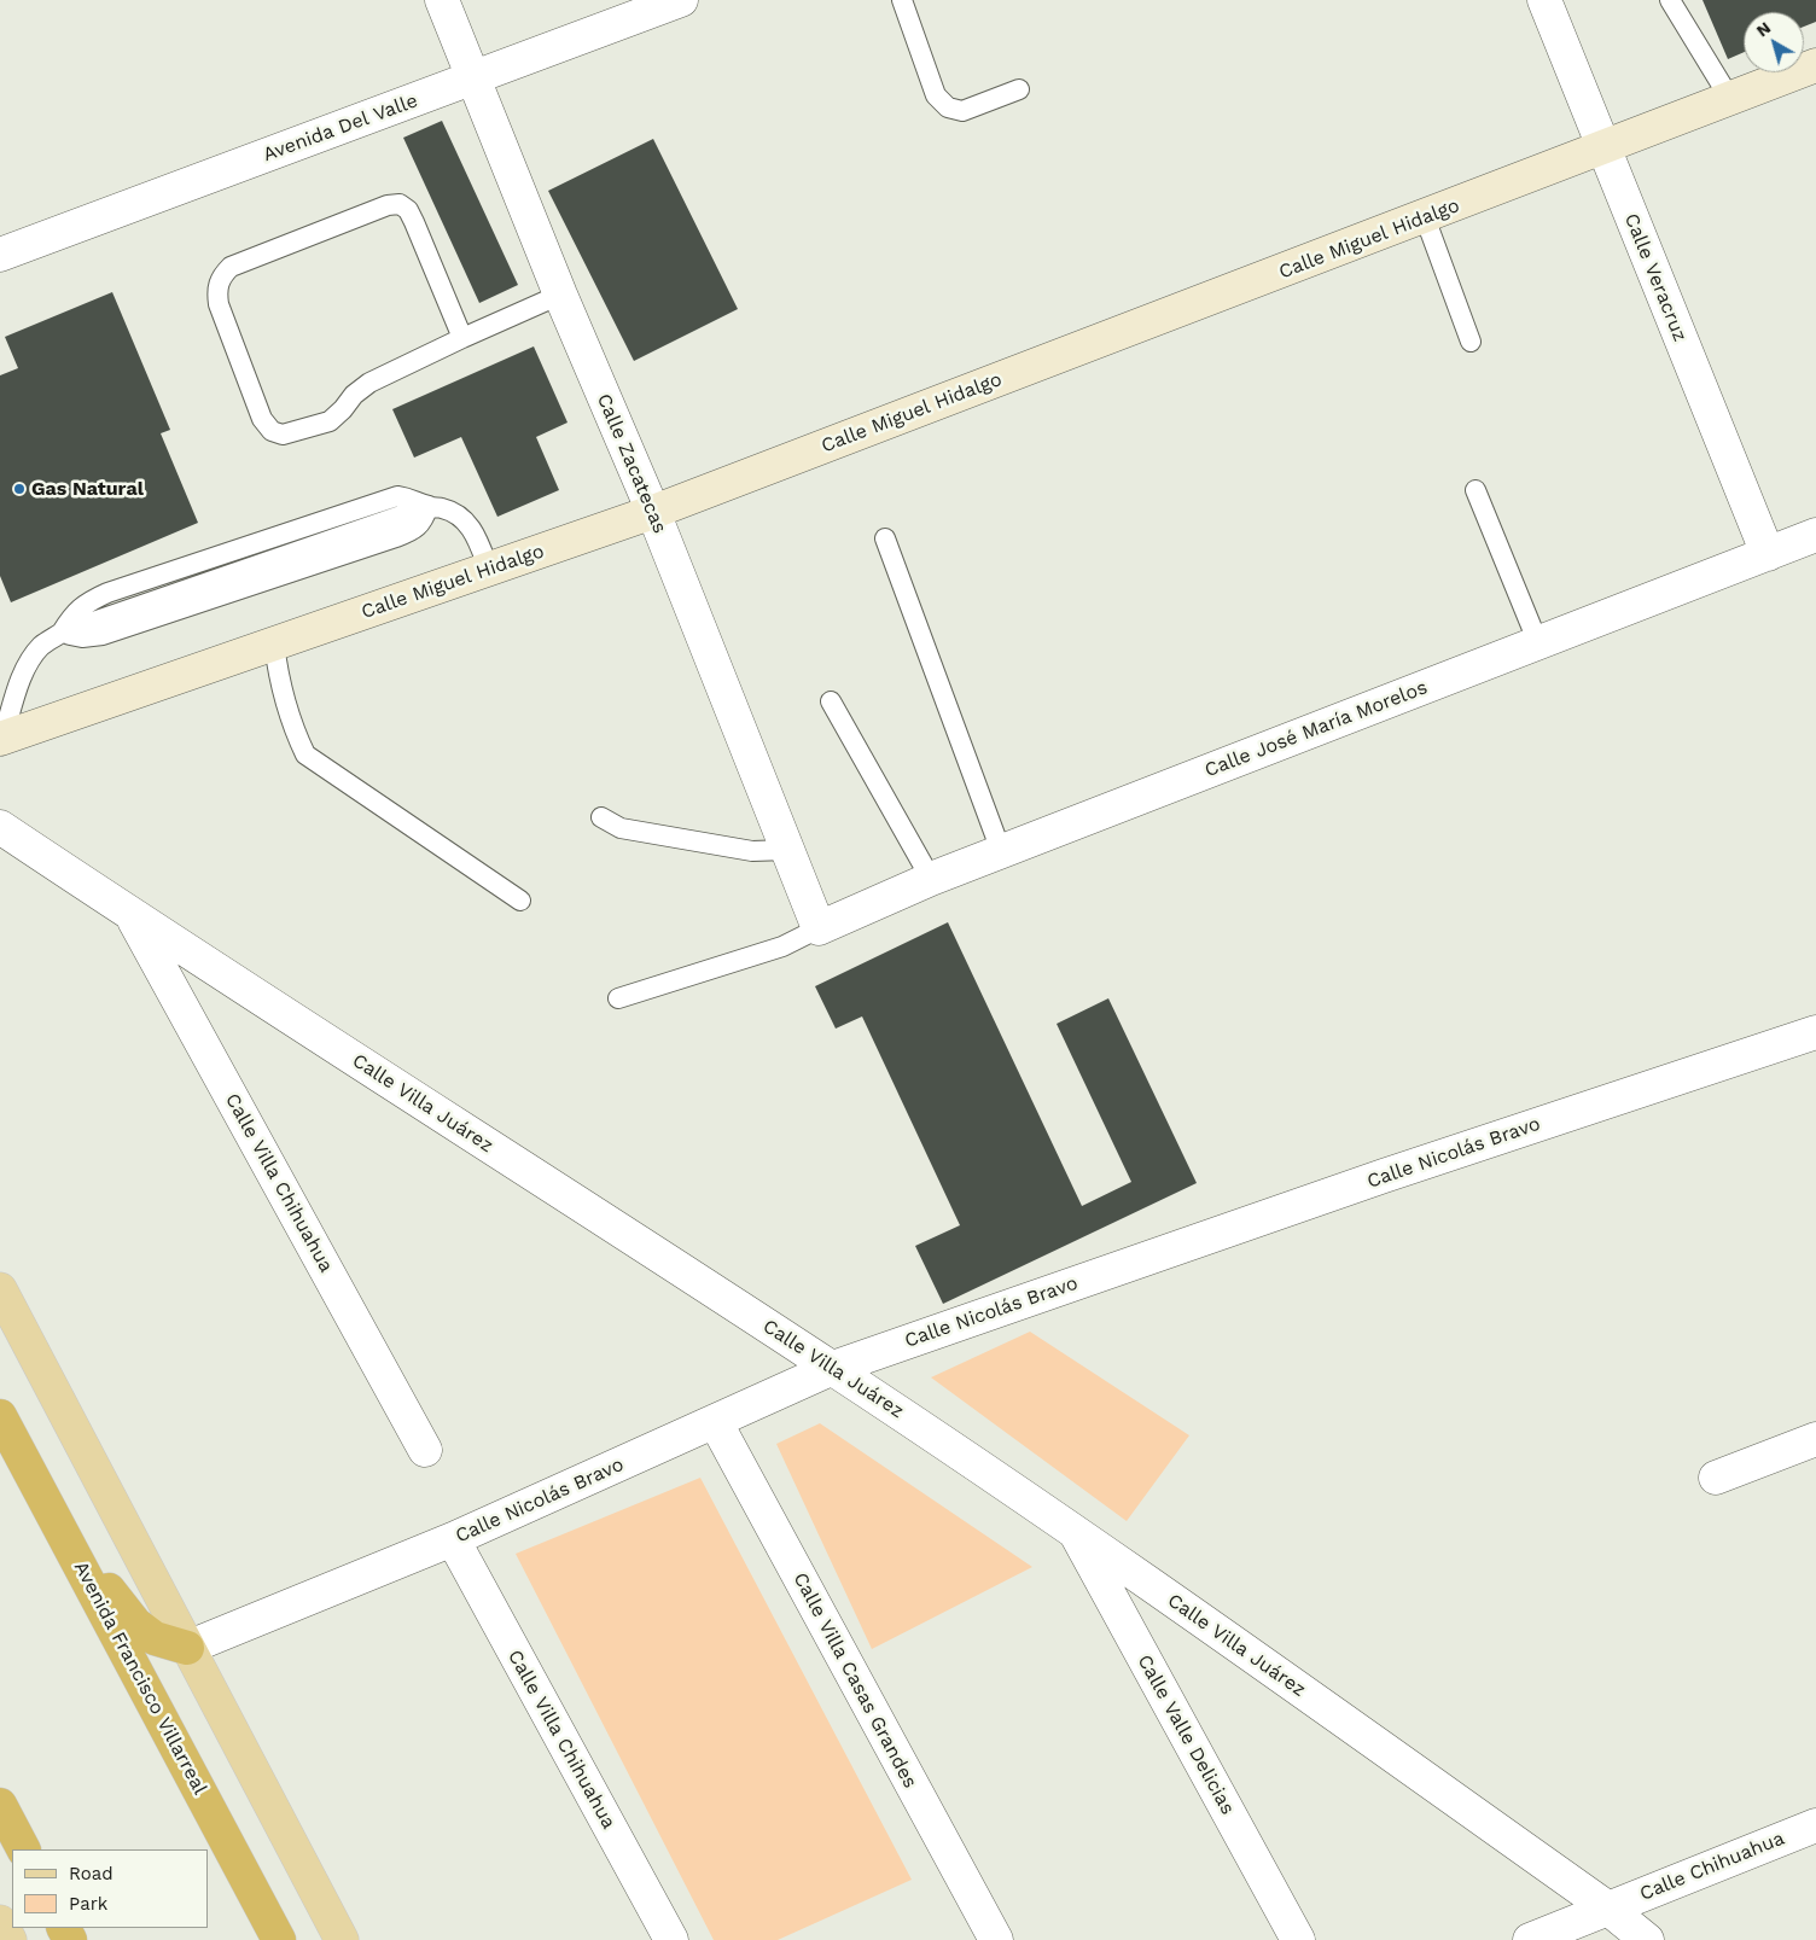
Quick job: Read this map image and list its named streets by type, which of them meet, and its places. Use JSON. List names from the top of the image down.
{
  "streets": {
    "highway": ["Avenida Francisco Villarreal"],
    "street": [
      "Avenida Del Valle",
      "Calle Miguel Hidalgo",
      "Calle Veracruz",
      "Calle Zacatecas",
      "Calle José María Morelos",
      "Calle Villa Juárez",
      "Calle Nicolás Bravo",
      "Calle Villa Chihuahua",
      "Calle Villa Casas Grandes",
      "Calle Valle Delicias",
      "Calle Chihuahua"
    ]
  },
  "crossings": [
    ["Avenida Del Valle", "Calle Zacatecas"],
    ["Calle Miguel Hidalgo", "Calle Veracruz"],
    ["Calle Miguel Hidalgo", "Calle Zacatecas"],
    ["Calle Veracruz", "Calle José María Morelos"],
    ["Calle Zacatecas", "Calle José María Morelos"],
    ["Calle Villa Juárez", "Calle Nicolás Bravo"],
    ["Calle Villa Juárez", "Calle Villa Chihuahua"],
    ["Calle Villa Juárez", "Calle Valle Delicias"],
    ["Calle Villa Juárez", "Calle Chihuahua"],
    ["Calle Nicolás Bravo", "Calle Villa Chihuahua"],
    ["Calle Nicolás Bravo", "Calle Villa Casas Grandes"]
  ],
  "places": ["Gas Natural"],
  "legend": ["Road", "Park"],
  "north": "top left"
}
